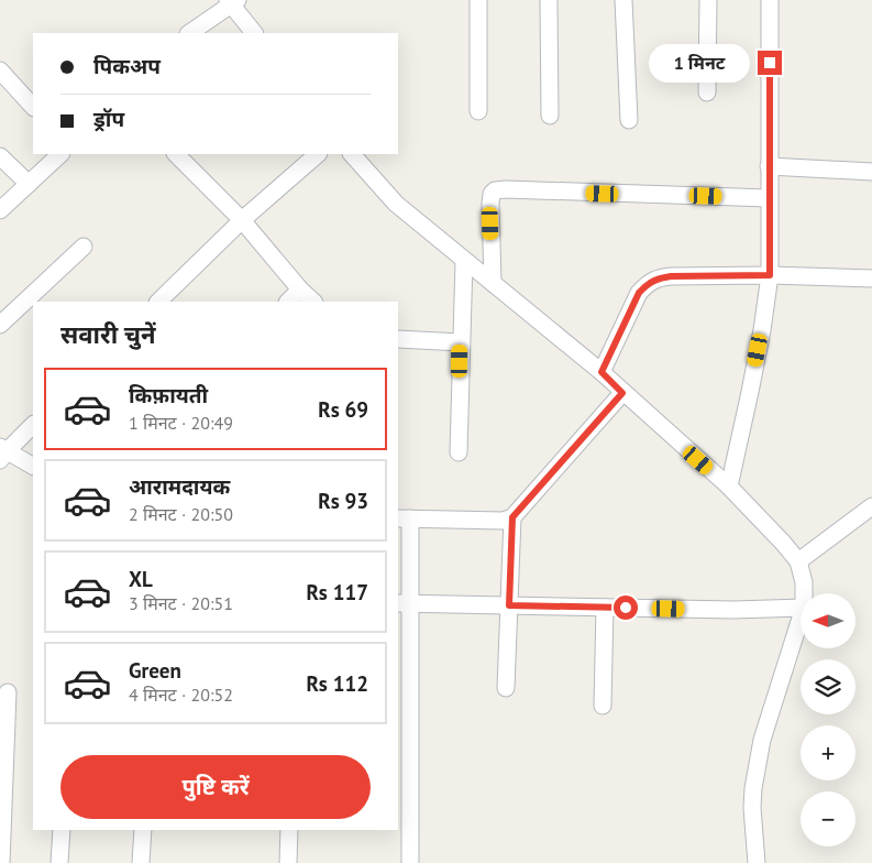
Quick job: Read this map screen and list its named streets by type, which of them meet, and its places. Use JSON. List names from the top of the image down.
{
  "north": "left",
  "page": {
    "banner": ["पिकअप", "ड्रॉप"],
    "bubble": "1 मिनट",
    "heading": "सवारी चुनें",
    "list": [
      {
        "name": "किफ़ायती",
        "note": "1 मिनट · 20:49",
        "value": "Rs 69"
      },
      {
        "name": "आरामदायक",
        "note": "2 मिनट · 20:50",
        "value": "Rs 93"
      },
      {
        "name": "XL",
        "note": "3 मिनट · 20:51",
        "value": "Rs 117"
      },
      {
        "name": "Green",
        "note": "4 मिनट · 20:52",
        "value": "Rs 112"
      }
    ],
    "map_buttons": ["+", "−"],
    "buttons": "पुष्टि करें"
  }
}
